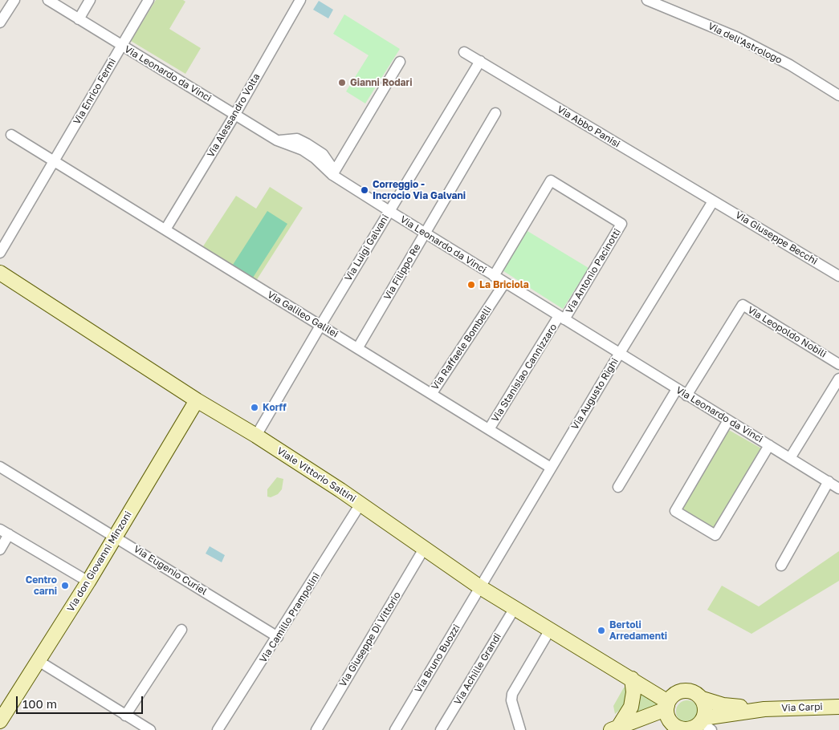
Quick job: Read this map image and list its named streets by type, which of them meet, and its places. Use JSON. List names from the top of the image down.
{
  "streets": {
    "street": [
      "Via dell'Astrologo",
      "Via Leonardo da Vinci",
      "Via Enrico Fermi",
      "Via Alessandro Volta",
      "Via Abbo Panisi",
      "Via Giuseppe Becchi",
      "Via Luigi Galvani",
      "Via Antonio Pacinotti",
      "Via Filippo Re",
      "Via Galileo Galilei",
      "Via Leopoldo Nobili",
      "Via Raffaele Bombelli",
      "Via Stanislao Cannizzaro",
      "Via Augusto Righi",
      "Viale Vittorio Saltini",
      "Via don Giovanni Minzoni",
      "Via Eugenio Curiel",
      "Via Camillo Prampolini",
      "Via Giuseppe Di Vittorio",
      "Via Bruno Buozzi",
      "Via Achille Grandi",
      "Via Carpi"
    ]
  },
  "crossings": [
    ["Via Leonardo da Vinci", "Via Enrico Fermi"],
    ["Via Leonardo da Vinci", "Via Alessandro Volta"],
    ["Via Leonardo da Vinci", "Via Luigi Galvani"],
    ["Via Leonardo da Vinci", "Via Antonio Pacinotti"],
    ["Via Leonardo da Vinci", "Via Filippo Re"],
    ["Via Leonardo da Vinci", "Via Leopoldo Nobili"],
    ["Via Leonardo da Vinci", "Via Raffaele Bombelli"],
    ["Via Leonardo da Vinci", "Via Stanislao Cannizzaro"],
    ["Via Leonardo da Vinci", "Via Augusto Righi"],
    ["Via Enrico Fermi", "Via Galileo Galilei"],
    ["Via Alessandro Volta", "Via Galileo Galilei"],
    ["Via Abbo Panisi", "Via Giuseppe Becchi"],
    ["Via Abbo Panisi", "Via Luigi Galvani"],
    ["Via Abbo Panisi", "Via Augusto Righi"],
    ["Via Giuseppe Becchi", "Via Augusto Righi"],
    ["Via Luigi Galvani", "Via Galileo Galilei"],
    ["Via Luigi Galvani", "Viale Vittorio Saltini"],
    ["Via Antonio Pacinotti", "Via Stanislao Cannizzaro"],
    ["Via Filippo Re", "Via Galileo Galilei"],
    ["Via Galileo Galilei", "Via Raffaele Bombelli"],
    ["Via Galileo Galilei", "Via Stanislao Cannizzaro"],
    ["Via Galileo Galilei", "Via Augusto Righi"],
    ["Via Augusto Righi", "Viale Vittorio Saltini"],
    ["Via Augusto Righi", "Via Bruno Buozzi"],
    ["Viale Vittorio Saltini", "Via don Giovanni Minzoni"],
    ["Viale Vittorio Saltini", "Via Camillo Prampolini"],
    ["Viale Vittorio Saltini", "Via Giuseppe Di Vittorio"],
    ["Viale Vittorio Saltini", "Via Bruno Buozzi"],
    ["Viale Vittorio Saltini", "Via Achille Grandi"],
    ["Viale Vittorio Saltini", "Via Carpi"],
    ["Via don Giovanni Minzoni", "Via Eugenio Curiel"],
    ["Via Eugenio Curiel", "Via Camillo Prampolini"]
  ],
  "places": [
    "Gianni Rodari",
    "Correggio - Incrocio Via Galvani",
    "La Briciola",
    "Korff",
    "Centro carni",
    "Bertoli Arredamenti"
  ],
  "scale_bar": "100 m"
}
